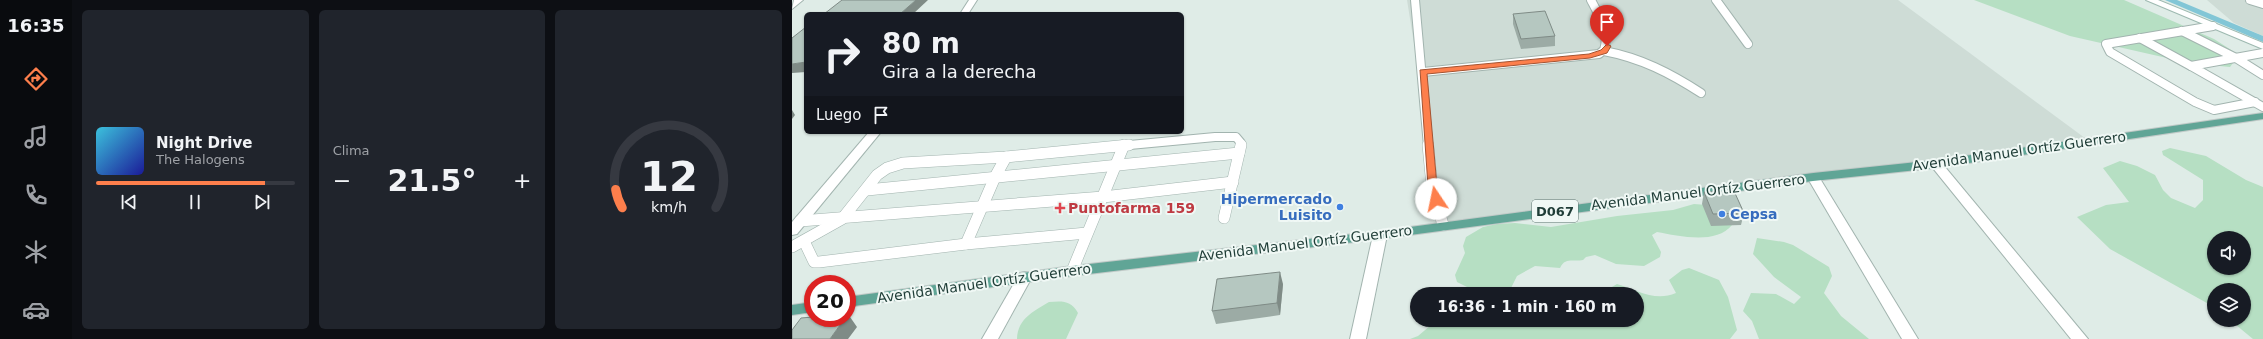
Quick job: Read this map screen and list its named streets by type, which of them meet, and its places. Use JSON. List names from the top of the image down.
{
  "streets": {
    "main road": ["Avenida Manuel Ortíz Guerrero", "D067"]
  },
  "places": {
    "other": ["Hipermercado Luisito", "Cepsa"],
    "health": ["Puntofarma 159"]
  },
  "page": {
    "tabs": "16:35",
    "tile": "Clima",
    "turn": ["80 m", "Gira a la derecha"],
    "then": "Luego",
    "song": ["Night Drive", "The Halogens"],
    "heat": ["−", "21.5°", "+"],
    "limit": "20",
    "trip": "16:36 · 1 min · 160 m",
    "gauge": ["12", "km/h"]
  }
}
